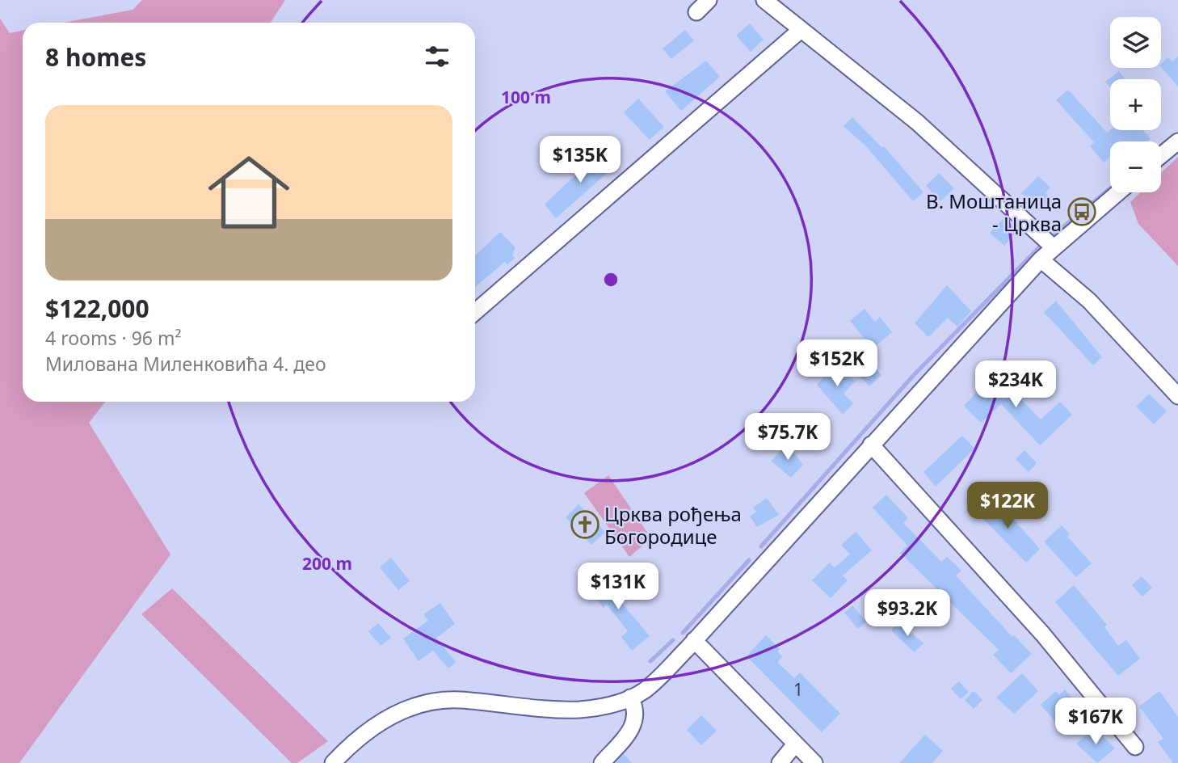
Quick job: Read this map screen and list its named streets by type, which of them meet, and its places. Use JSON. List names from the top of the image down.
{
  "places": {
    "bus stop": ["В. Моштаница - Црква"],
    "church": ["Црква рођења Богородице"]
  },
  "house_numbers": ["1"],
  "page": {
    "map_buttons": ["+", "−"],
    "heading": "8 homes",
    "list": [
      {
        "name": "$122,000",
        "note": "4 rooms · 96 m² · Милована Миленковића 4. део"
      }
    ],
    "price": [
      "$135K",
      "$152K",
      "$234K",
      "$75.7K",
      "$122K",
      "$131K",
      "$93.2K",
      "$167K"
    ]
  },
  "rings": ["100 m", "200 m"]
}
